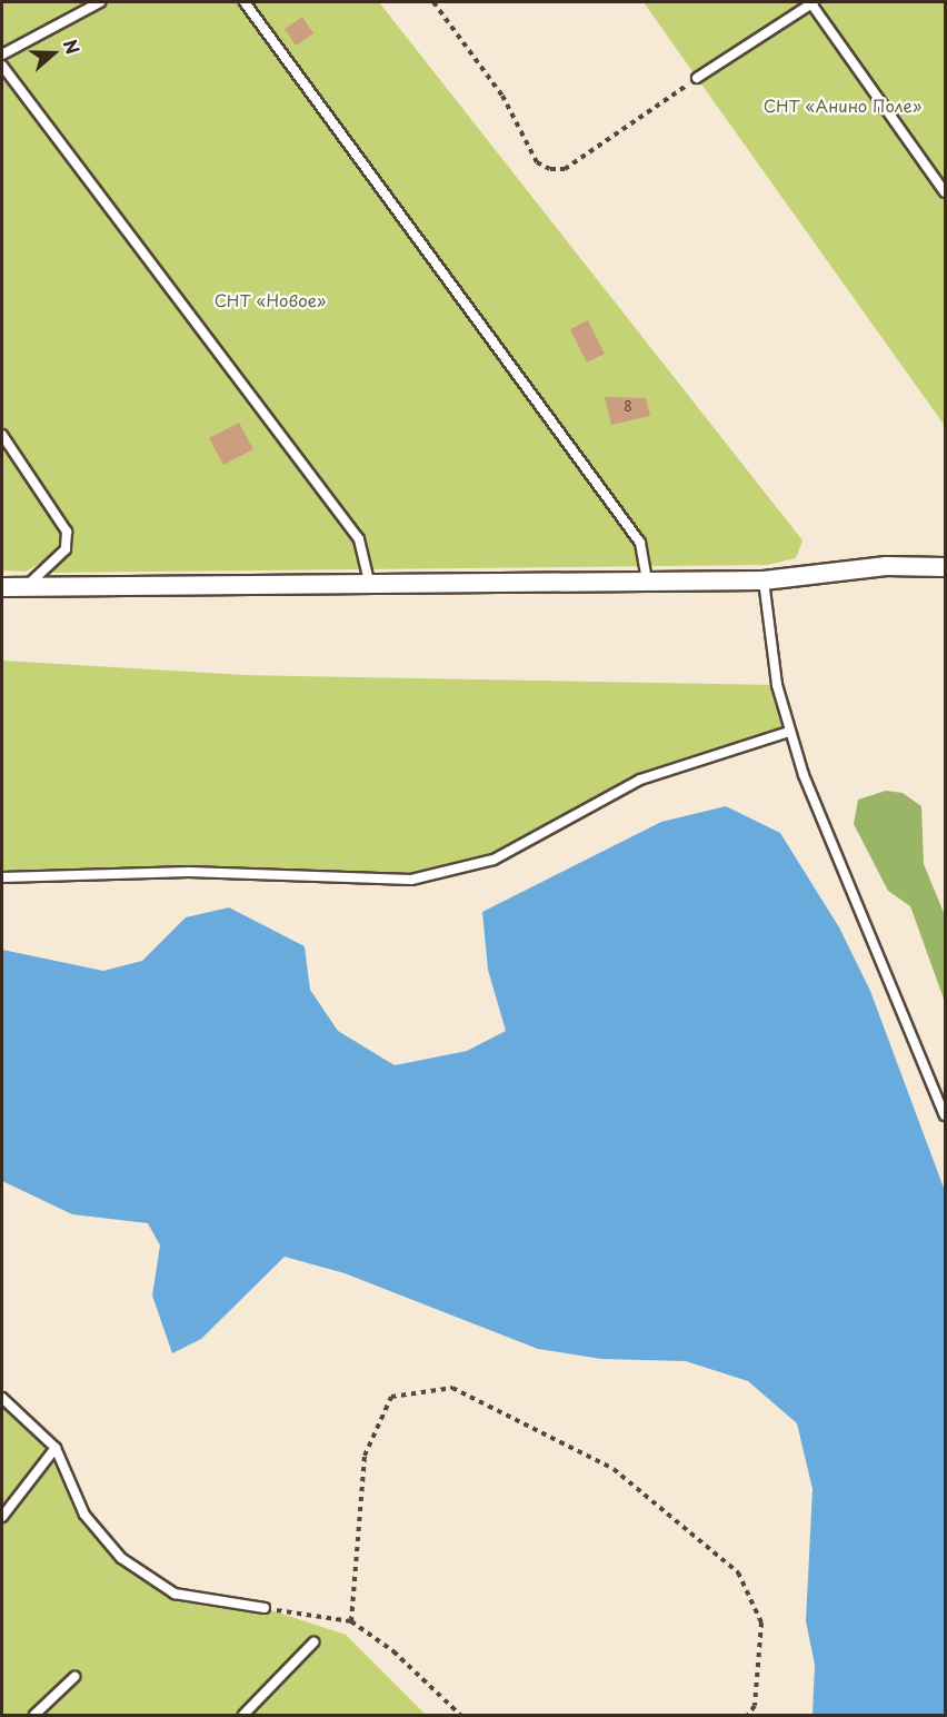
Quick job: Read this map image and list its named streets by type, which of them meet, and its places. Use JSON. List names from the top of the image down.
{
  "parks": ["СНТ «Анино Поле»", "СНТ «Новое»"],
  "house_numbers": ["8"],
  "north": "right"
}
